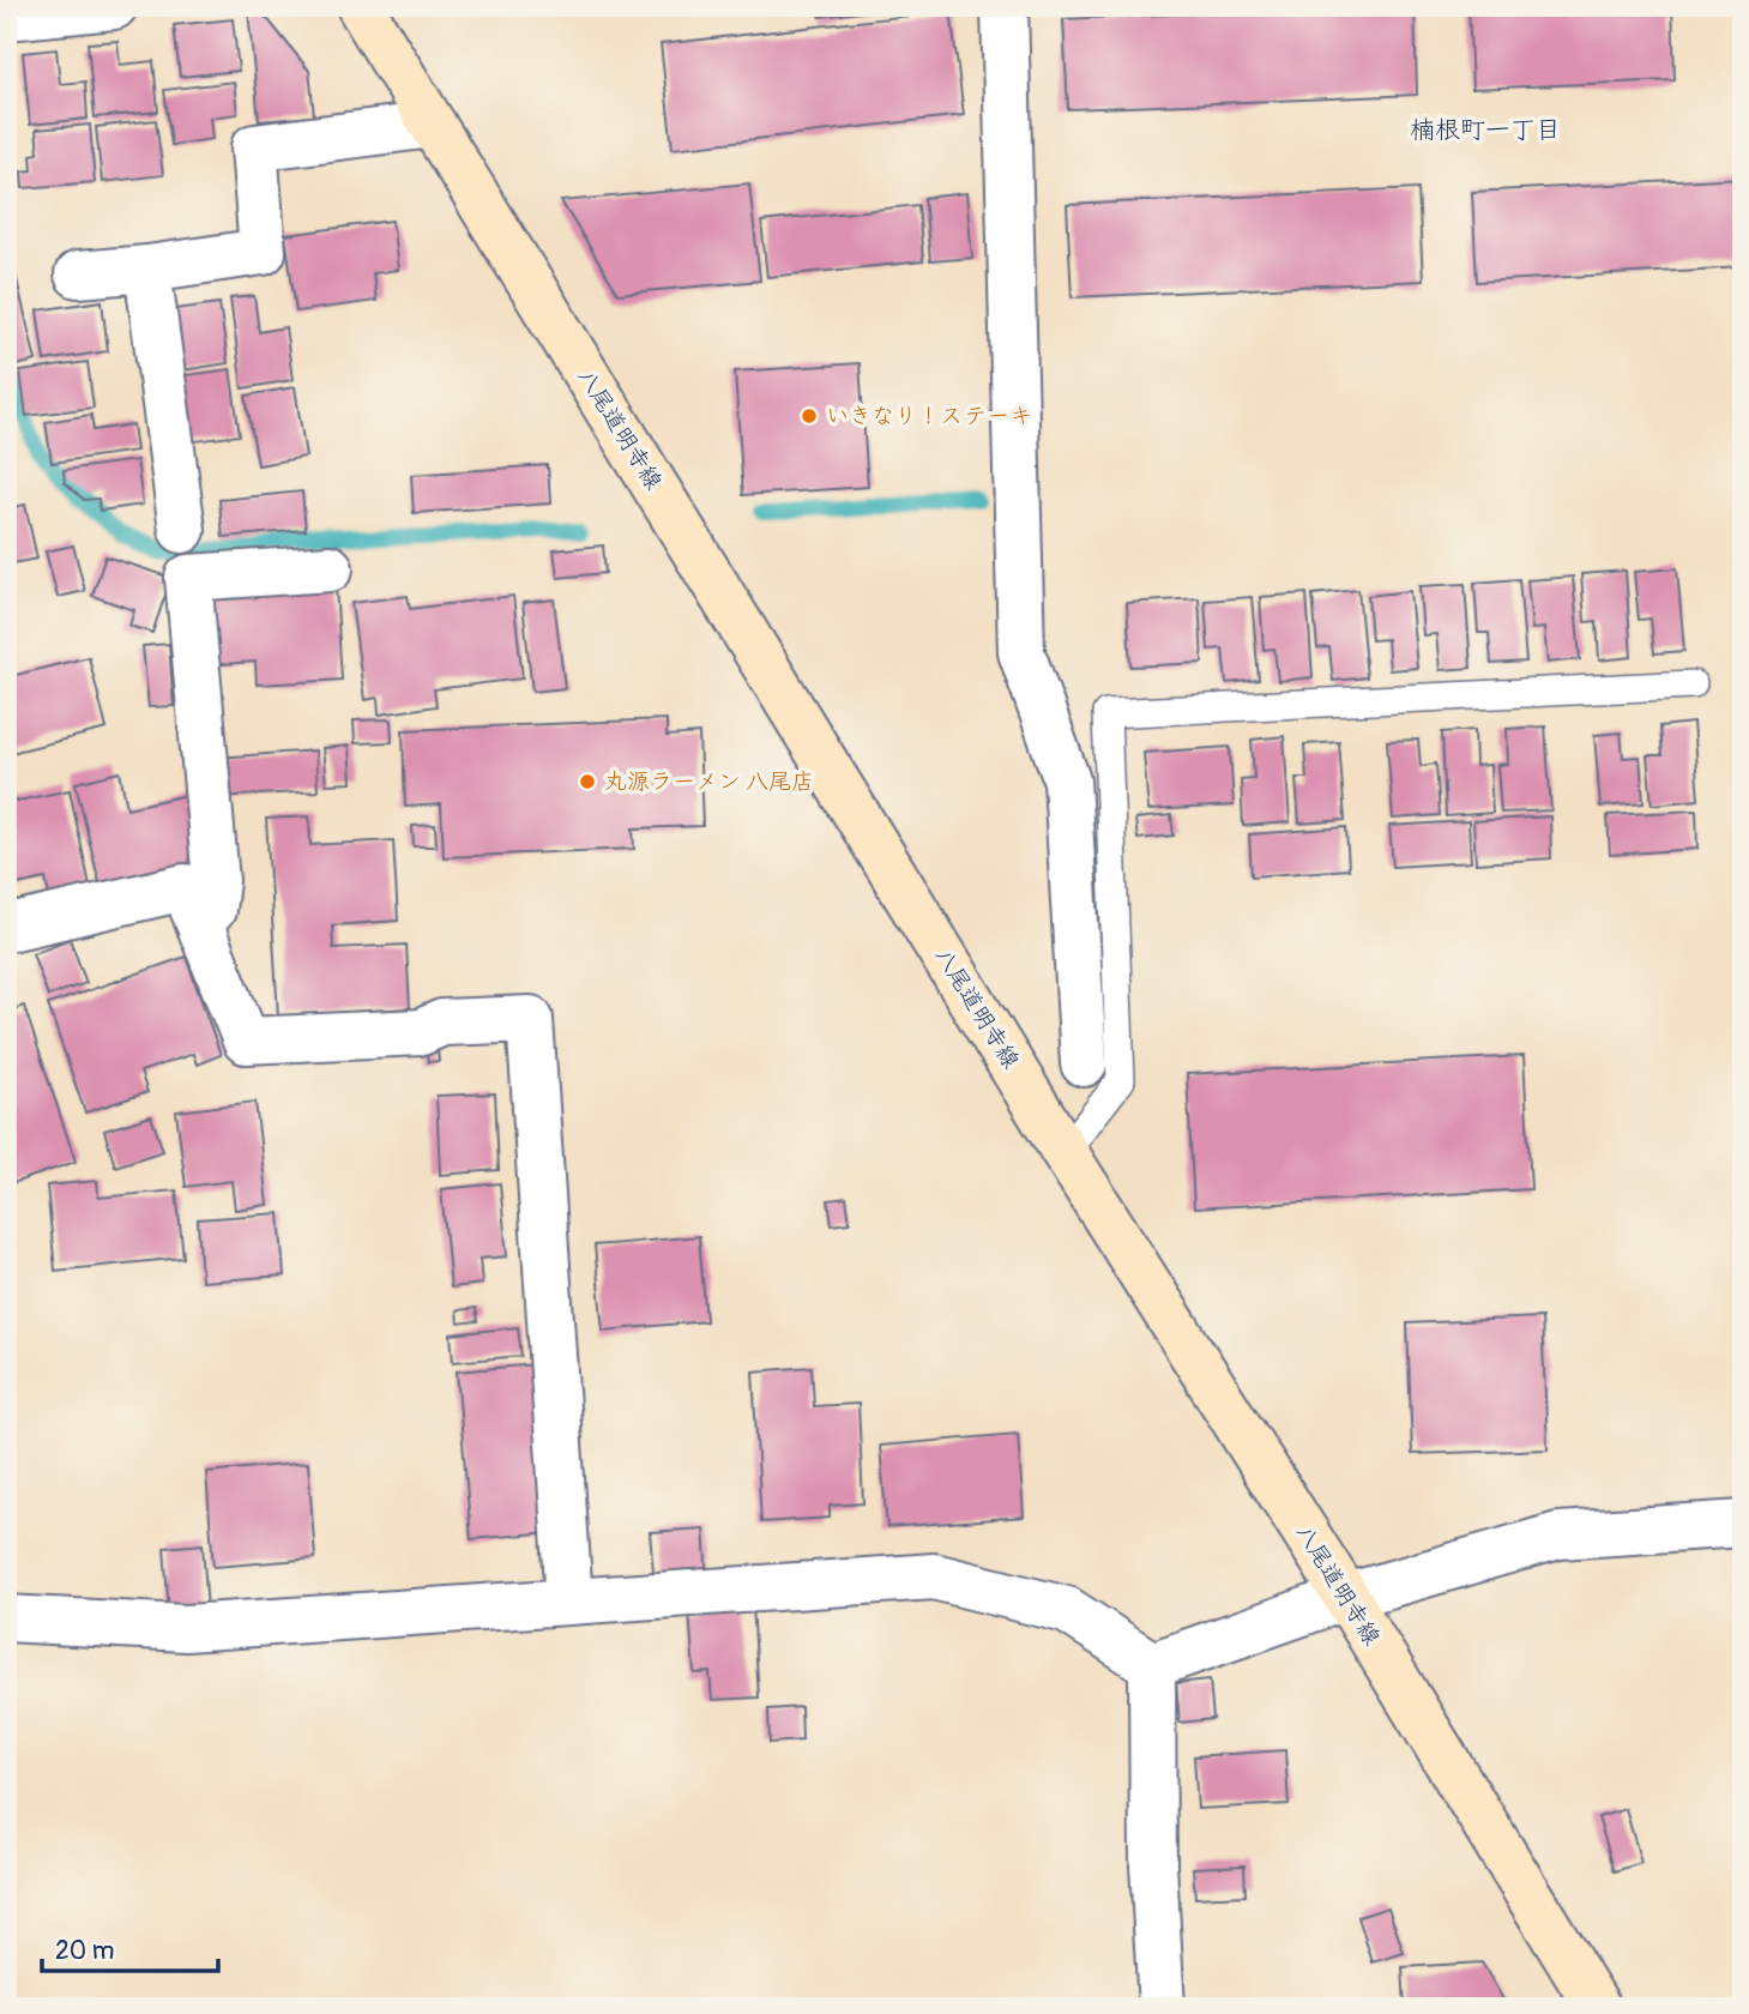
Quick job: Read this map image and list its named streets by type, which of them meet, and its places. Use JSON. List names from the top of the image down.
{
  "streets": {
    "main road": ["八尾道明寺線"]
  },
  "districts": ["楠根町一丁目"],
  "places": ["いきなり！ステーキ", "丸源ラーメン 八尾店"],
  "scale_bar": "20 m"
}
